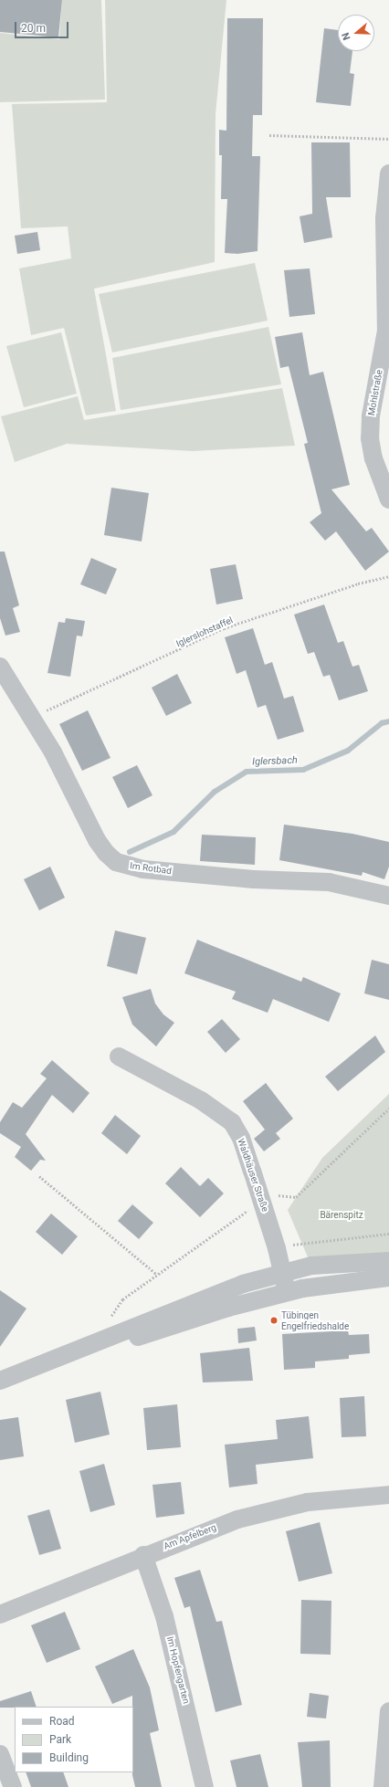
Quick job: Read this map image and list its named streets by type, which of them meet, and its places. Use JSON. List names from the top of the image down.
{
  "streets": {
    "street": [
      "Mohlstraße",
      "Im Rotbad",
      "Waldhäuser Straße",
      "Am Apfelberg",
      "Im Hopfengarten"
    ],
    "path": ["Iglerslohstaffel"]
  },
  "crossings": [
    ["Iglerslohstaffel", "Im Rotbad"],
    ["Am Apfelberg", "Im Hopfengarten"]
  ],
  "water": ["Iglersbach"],
  "parks": ["Bärenspitz"],
  "places": ["Tübingen Engelfriedshalde"],
  "legend": ["Road", "Park", "Building"],
  "scale_bar": "20 m",
  "north": "left"
}
